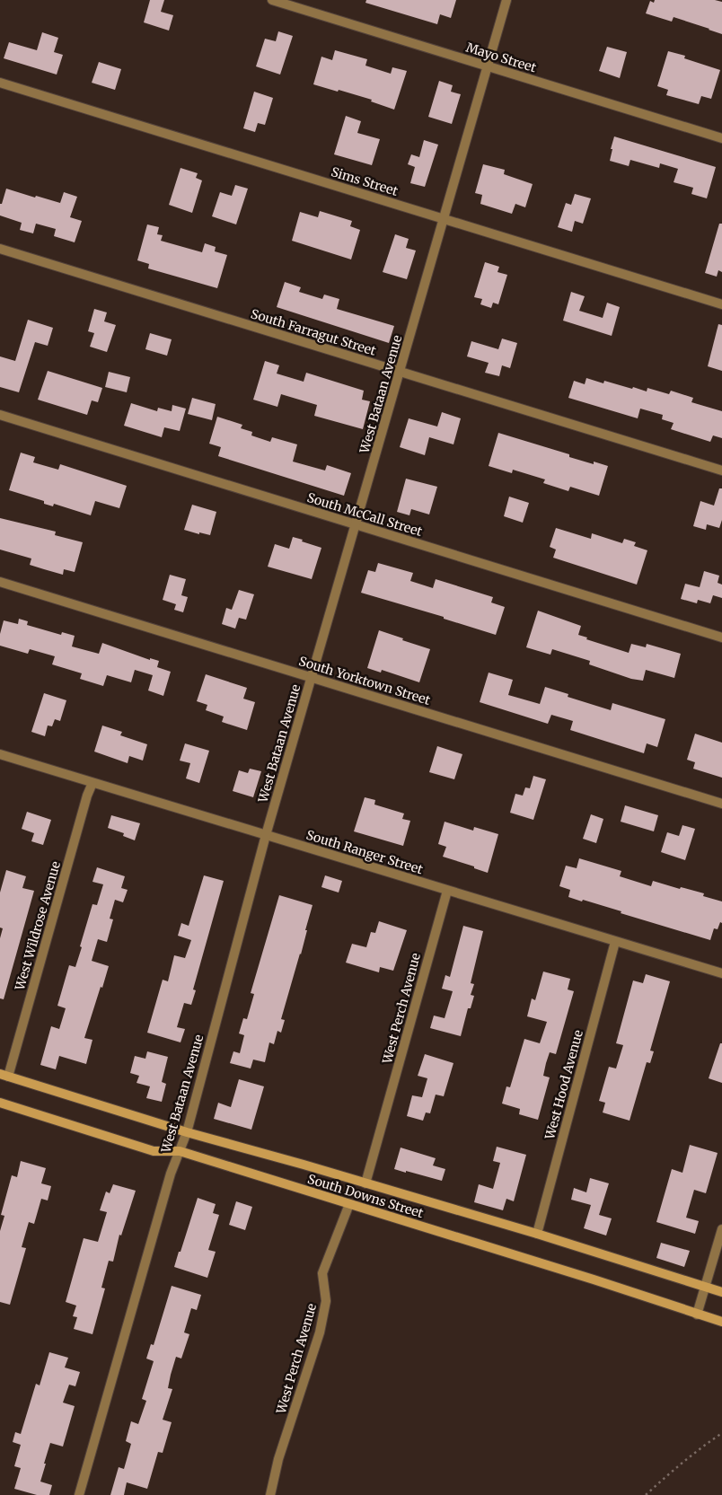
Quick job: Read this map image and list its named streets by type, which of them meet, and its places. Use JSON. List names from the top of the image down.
{
  "streets": {
    "main road": ["South Downs Street"],
    "street": [
      "Mayo Street",
      "Sims Street",
      "South Farragut Street",
      "West Bataan Avenue",
      "South McCall Street",
      "South Yorktown Street",
      "South Ranger Street",
      "West Wildrose Avenue",
      "West Perch Avenue",
      "West Hood Avenue"
    ]
  },
  "crossings": [
    ["Mayo Street", "West Bataan Avenue"],
    ["Sims Street", "West Bataan Avenue"],
    ["South Farragut Street", "West Bataan Avenue"],
    ["West Bataan Avenue", "South McCall Street"],
    ["West Bataan Avenue", "South Yorktown Street"],
    ["West Bataan Avenue", "South Ranger Street"],
    ["West Bataan Avenue", "South Downs Street"],
    ["South Ranger Street", "West Wildrose Avenue"],
    ["South Ranger Street", "West Perch Avenue"],
    ["South Ranger Street", "West Hood Avenue"],
    ["West Wildrose Avenue", "South Downs Street"],
    ["West Perch Avenue", "South Downs Street"],
    ["West Hood Avenue", "South Downs Street"]
  ]
}
